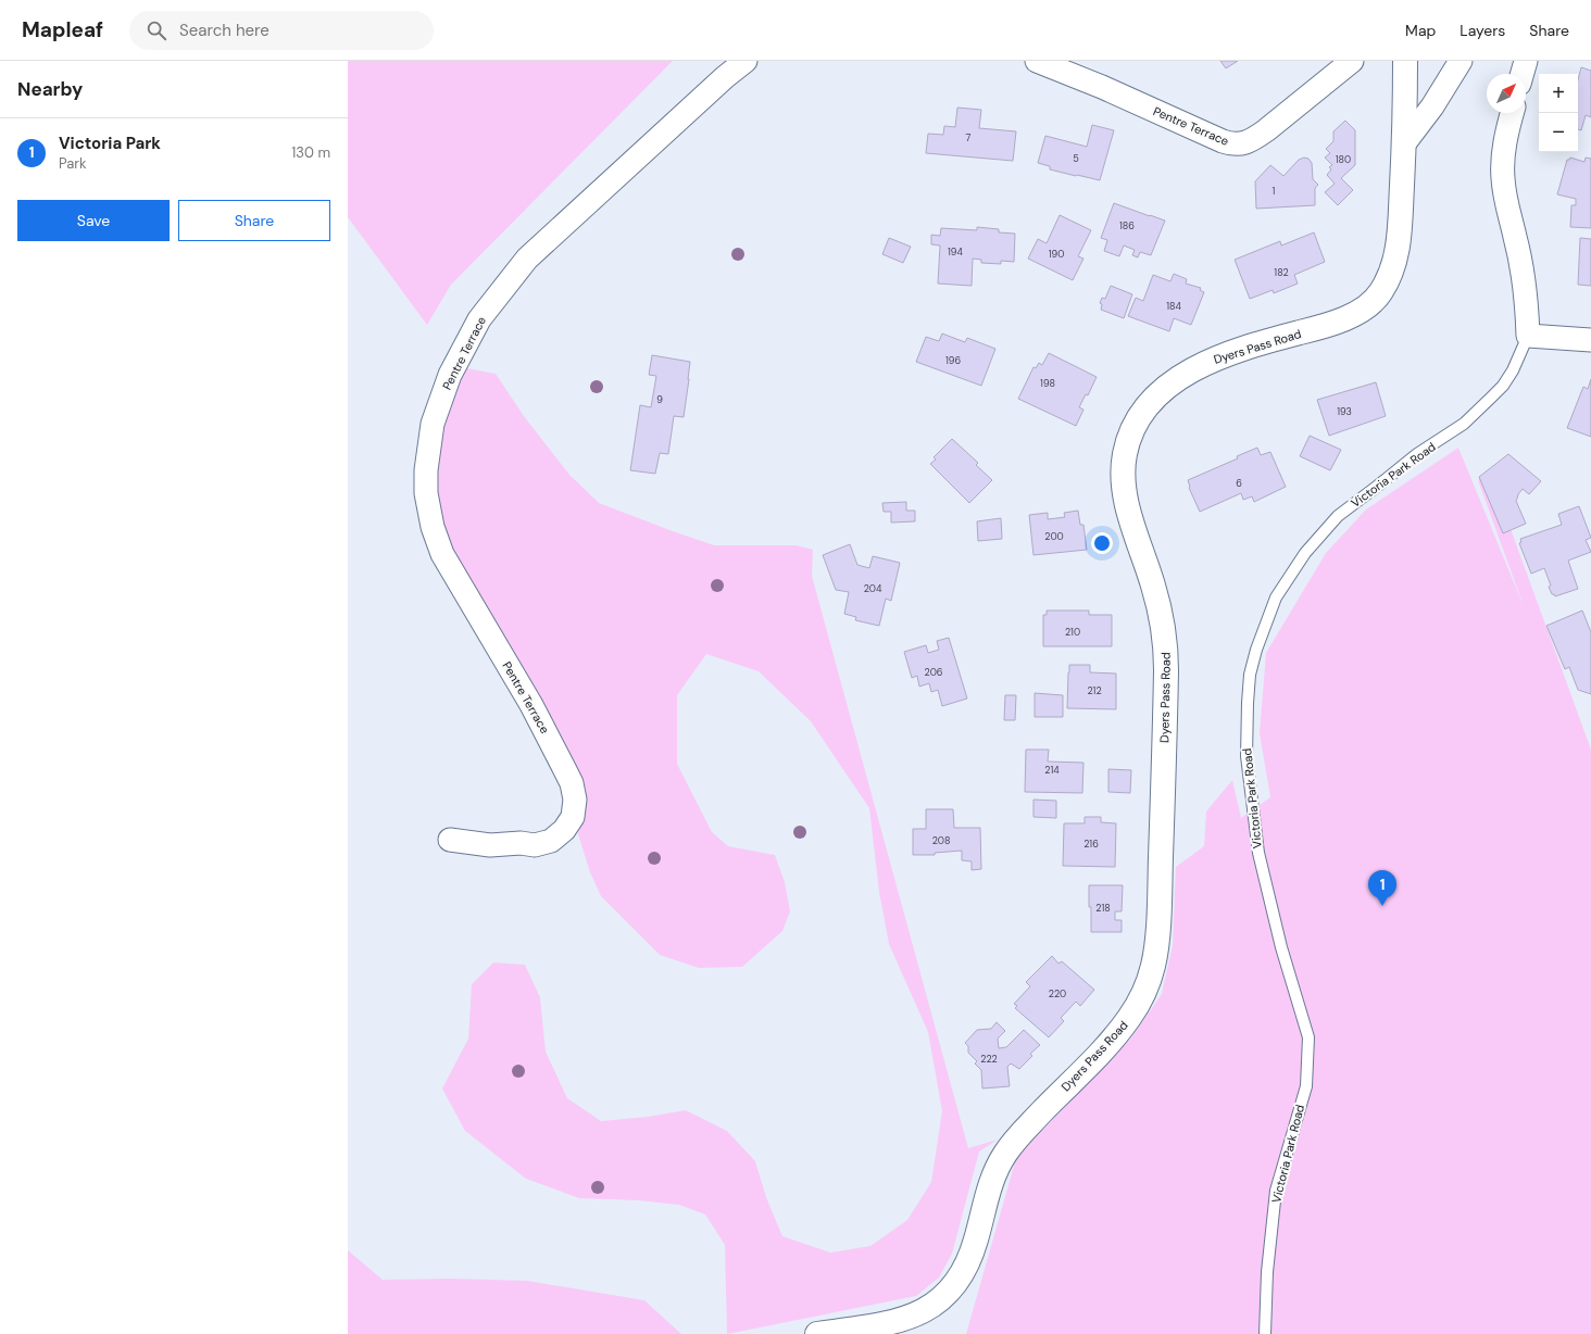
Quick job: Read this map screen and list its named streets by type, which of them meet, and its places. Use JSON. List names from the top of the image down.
{
  "streets": {
    "main road": ["Dyers Pass Road"],
    "street": ["Pentre Terrace", "Victoria Park Road"]
  },
  "house_numbers": [
    "7",
    "5",
    "180",
    "1",
    "186",
    "194",
    "190",
    "182",
    "184",
    "196",
    "198",
    "9",
    "193",
    "6",
    "200",
    "204",
    "210",
    "206",
    "212",
    "214",
    "208",
    "216",
    "218",
    "220",
    "222"
  ],
  "north": "top right",
  "page": {
    "header": "Mapleaf",
    "search": "Search here",
    "nav": ["Map", "Layers", "Share"],
    "heading": "Nearby",
    "map_buttons": ["+", "−"],
    "list": [
      {
        "mark": "1",
        "name": "Victoria Park",
        "note": "Park",
        "value": "130 m"
      }
    ],
    "buttons": ["Save", "Share"],
    "pins": "1"
  }
}
